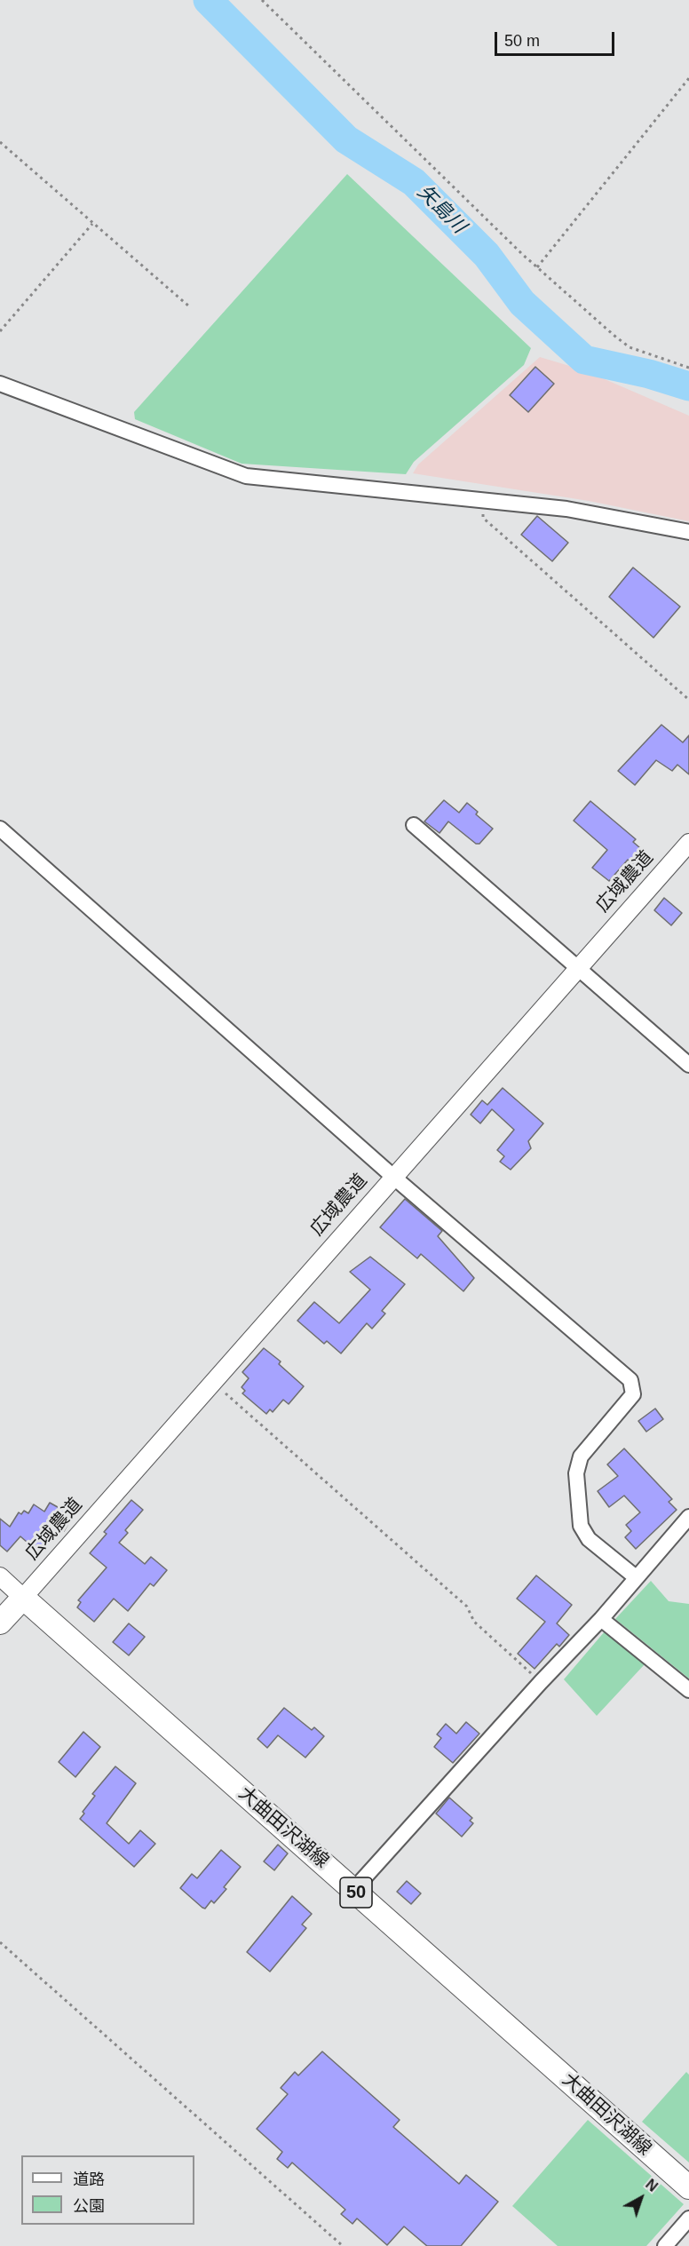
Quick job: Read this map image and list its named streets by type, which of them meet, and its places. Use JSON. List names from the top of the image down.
{
  "streets": {
    "main road": ["大曲田沢湖線", "50"],
    "street": ["広域農道"]
  },
  "crossings": [
    ["広域農道", "大曲田沢湖線"]
  ],
  "water": ["矢島川"],
  "legend": ["道路", "公園"],
  "scale_bar": "50 m",
  "north": "top right"
}
